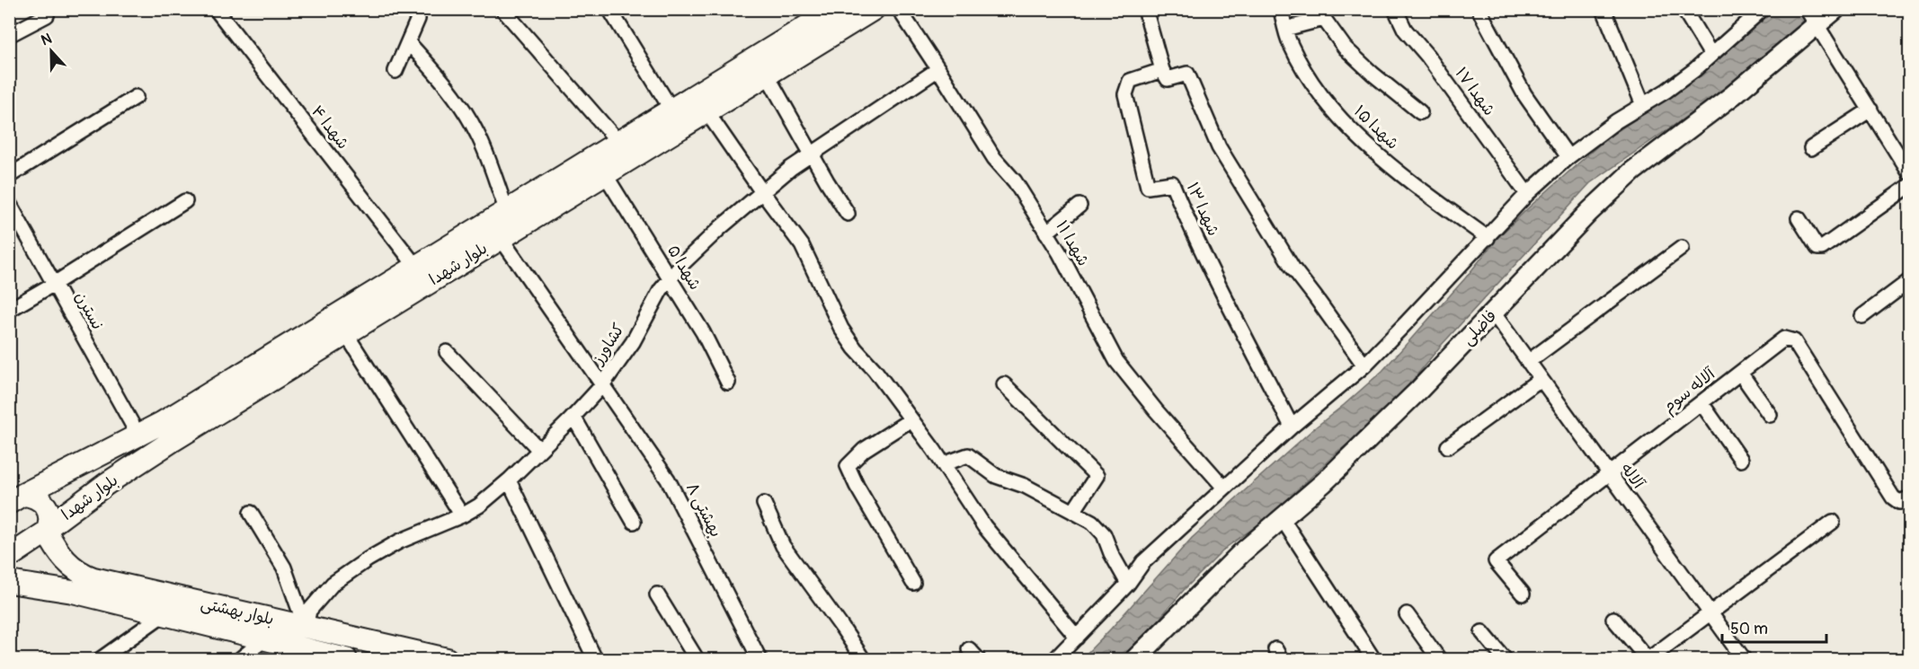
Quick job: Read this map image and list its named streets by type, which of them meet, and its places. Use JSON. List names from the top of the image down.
{
  "streets": {
    "main road": ["بلوار شهدا", "فاضلی", "بلوار بهشتی"],
    "street": [
      "شهدا ۱۷",
      "شهدا ۴",
      "شهدا ۱۵",
      "شهدا ۱۳",
      "شهدا ۱۱",
      "شهدا ۵",
      "نسترن",
      "کشاورز",
      "آلاله سوم",
      "آلاله",
      "بهشتی ۸"
    ]
  },
  "crossings": [
    ["شهدا ۴", "بلوار شهدا"],
    ["شهدا ۱۱", "کشاورز"],
    ["بلوار شهدا", "شهدا ۵"],
    ["بلوار شهدا", "نسترن"],
    ["بلوار شهدا", "بهشتی ۸"],
    ["بلوار شهدا", "بلوار بهشتی"],
    ["شهدا ۵", "کشاورز"],
    ["فاضلی", "آلاله"],
    ["کشاورز", "بهشتی ۸"],
    ["کشاورز", "بلوار بهشتی"],
    ["آلاله سوم", "آلاله"]
  ],
  "scale_bar": "50 m",
  "north": "top"
}
